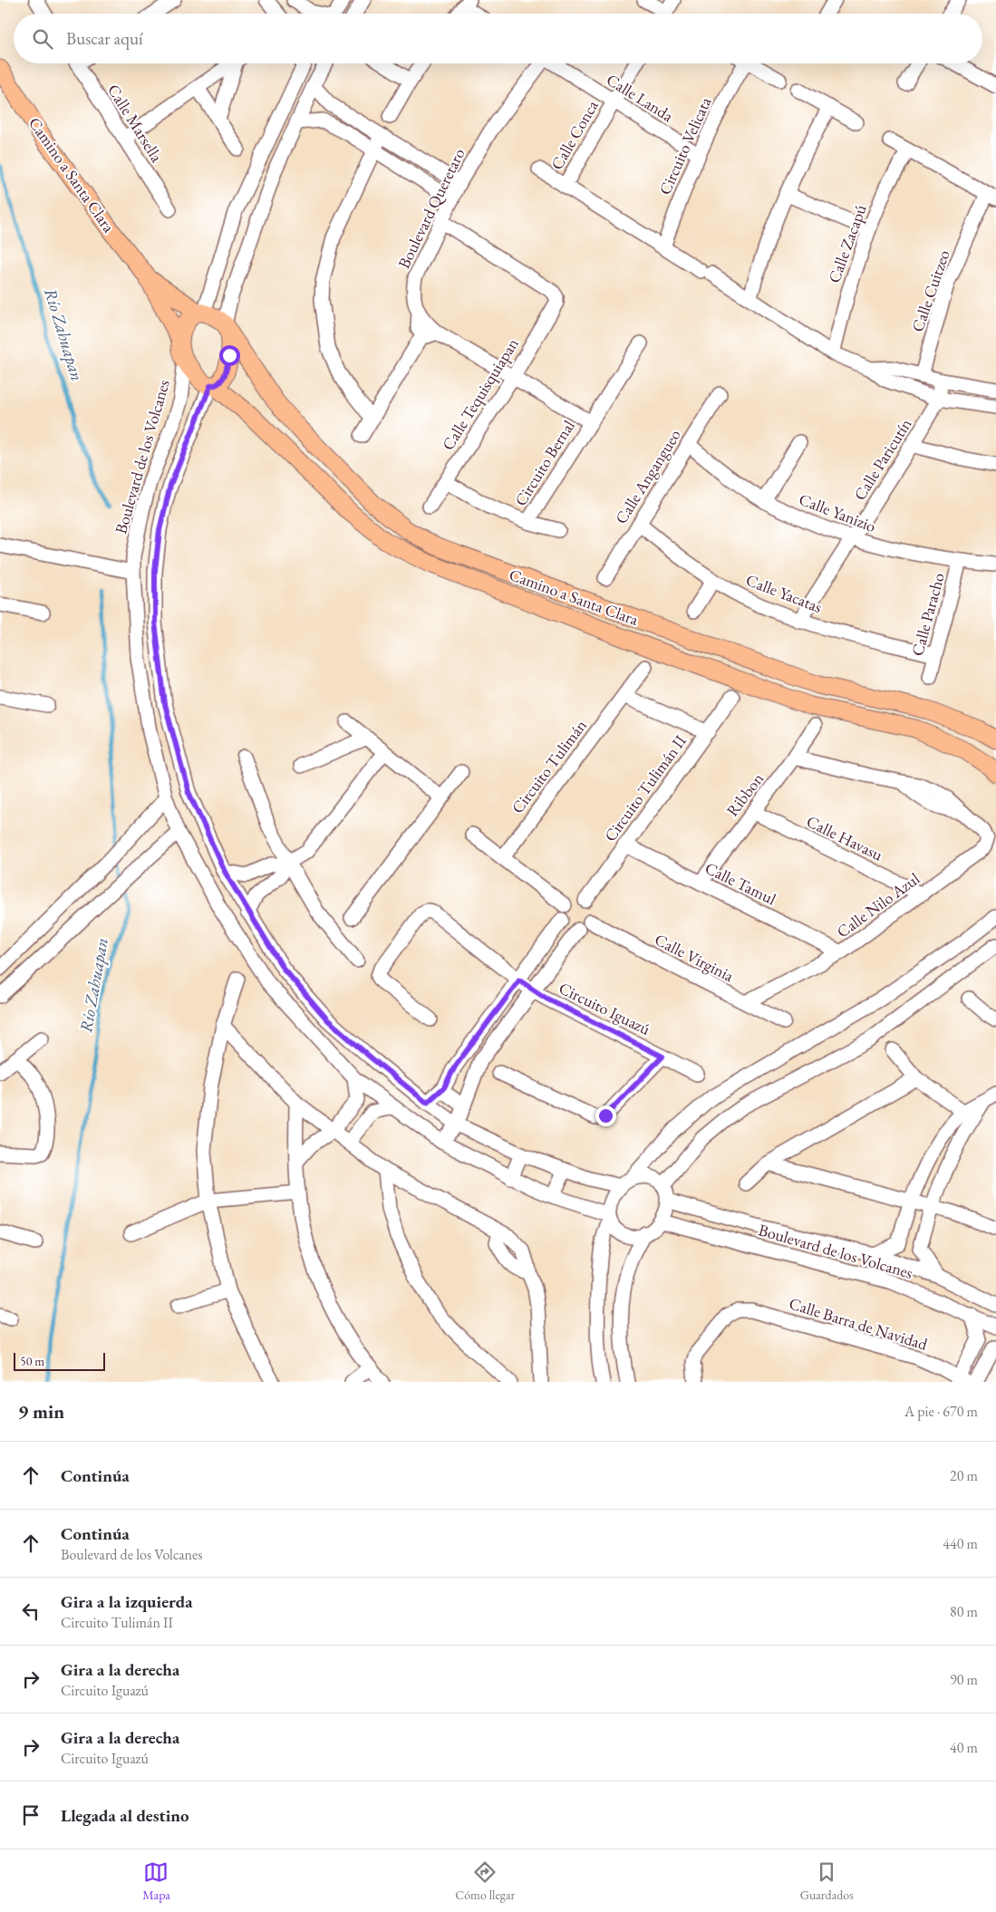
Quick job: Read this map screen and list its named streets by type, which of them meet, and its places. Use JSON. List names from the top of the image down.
{
  "streets": {
    "main road": ["Camino a Santa Clara"],
    "street": [
      "Calle Landa",
      "Calle Marsella",
      "Calle Conca",
      "Circuito Velicata",
      "Boulevard Queretaro",
      "Calle Zacapú",
      "Calle Cuitzeo",
      "Calle Tequisquiapan",
      "Boulevard de los Volcanes",
      "Calle Paricutín",
      "Circuito Bernal",
      "Calle Angangueo",
      "Calle Yanizio",
      "Calle Yacatas",
      "Calle Paracho",
      "Circuito Tulimán",
      "Circuito Tulimán II",
      "Ribbon",
      "Calle Havasu",
      "Calle Tamul",
      "Calle Nilo Azul",
      "Calle Virginia",
      "Circuito Iguazú",
      "Calle Barra de Navidad"
    ]
  },
  "crossings": [
    ["Calle Landa", "Calle Conca"],
    ["Calle Landa", "Circuito Velicata"],
    ["Camino a Santa Clara", "Boulevard de los Volcanes"],
    ["Boulevard Queretaro", "Calle Tequisquiapan"],
    ["Calle Tequisquiapan", "Circuito Bernal"],
    ["Calle Paricutín", "Calle Yanizio"],
    ["Calle Paricutín", "Calle Yacatas"],
    ["Calle Angangueo", "Calle Yanizio"],
    ["Calle Angangueo", "Calle Yacatas"],
    ["Calle Yanizio", "Calle Paracho"],
    ["Calle Yacatas", "Calle Paracho"],
    ["Circuito Tulimán II", "Calle Tamul"],
    ["Circuito Tulimán II", "Calle Virginia"],
    ["Ribbon", "Calle Havasu"],
    ["Ribbon", "Calle Tamul"],
    ["Ribbon", "Calle Nilo Azul"],
    ["Calle Havasu", "Calle Nilo Azul"],
    ["Calle Tamul", "Calle Nilo Azul"],
    ["Calle Nilo Azul", "Calle Virginia"]
  ],
  "water": ["Río Zahuapan"],
  "scale_bar": "50 m",
  "page": {
    "search": "Buscar aquí",
    "scale": "50 m",
    "heading": ["9 min", "A pie · 670 m"],
    "list": [
      ["Continúa", "20 m"],
      ["Continúa", "Boulevard de los Volcanes", "440 m"],
      ["Gira a la izquierda", "Circuito Tulimán II", "80 m"],
      ["Gira a la derecha", "Circuito Iguazú", "90 m"],
      ["Gira a la derecha", "Circuito Iguazú", "40 m"],
      "Llegada al destino"
    ],
    "nav": ["Mapa", "Cómo llegar", "Guardados"]
  }
}
